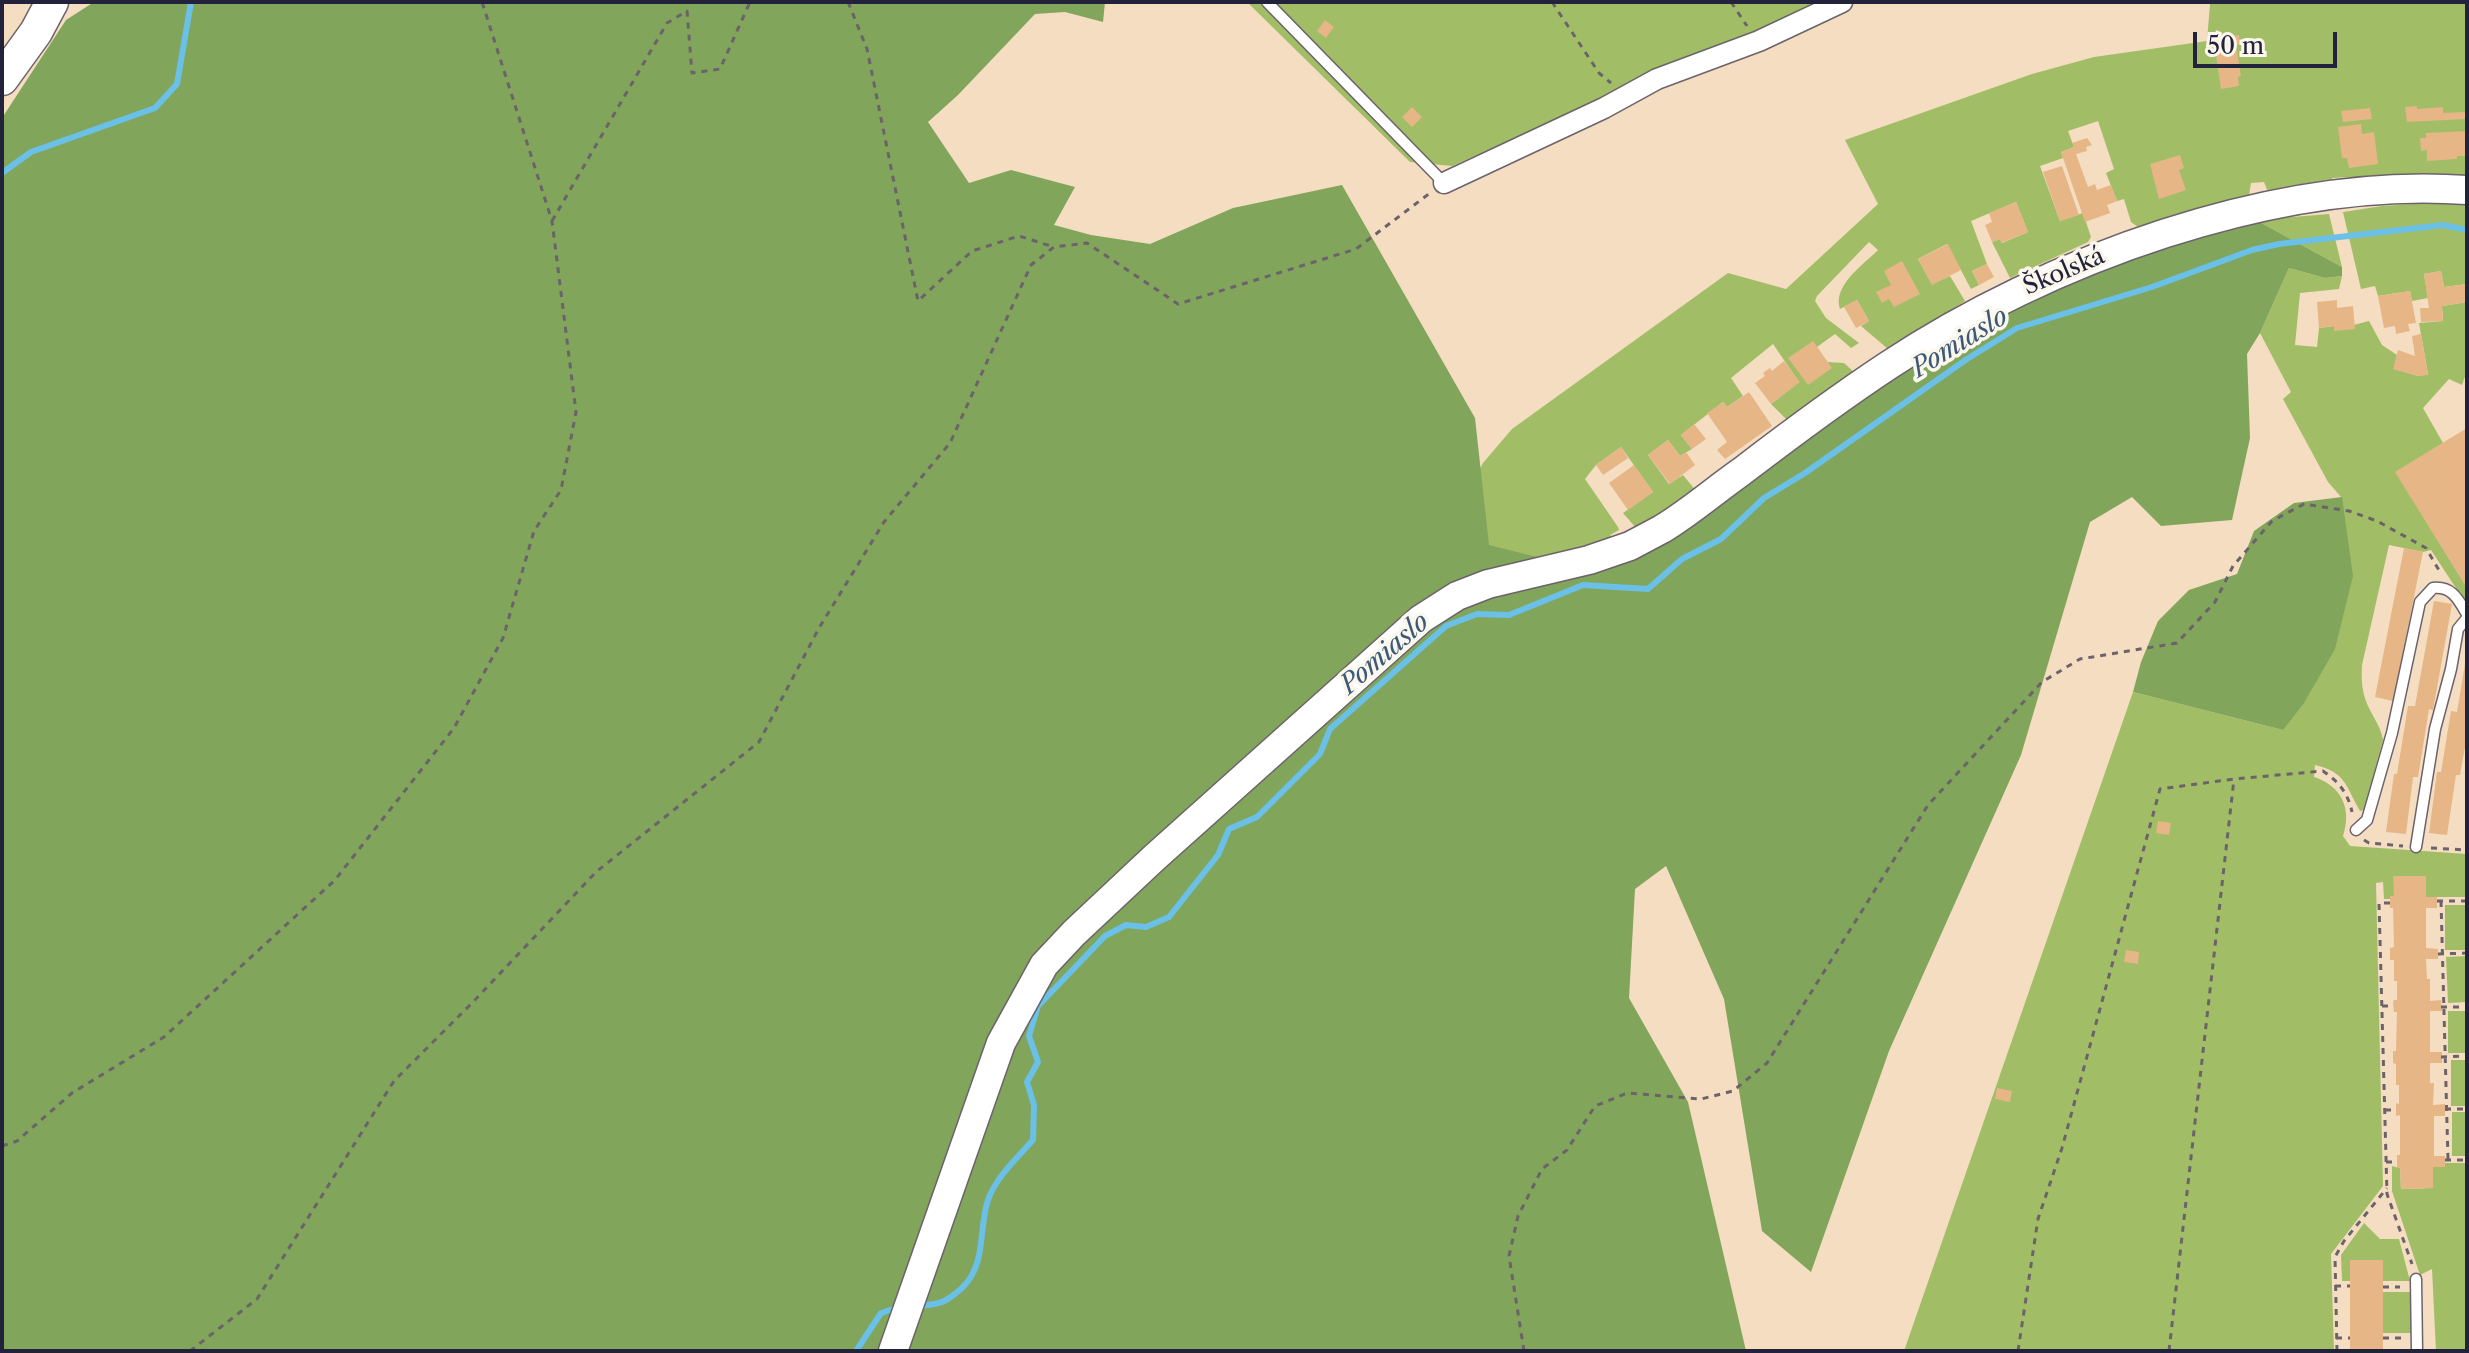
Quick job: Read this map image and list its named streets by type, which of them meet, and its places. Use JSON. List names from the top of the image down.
{
  "streets": {
    "street": ["Školská"]
  },
  "water": ["Pomiaslo"],
  "scale_bar": "50 m"
}
